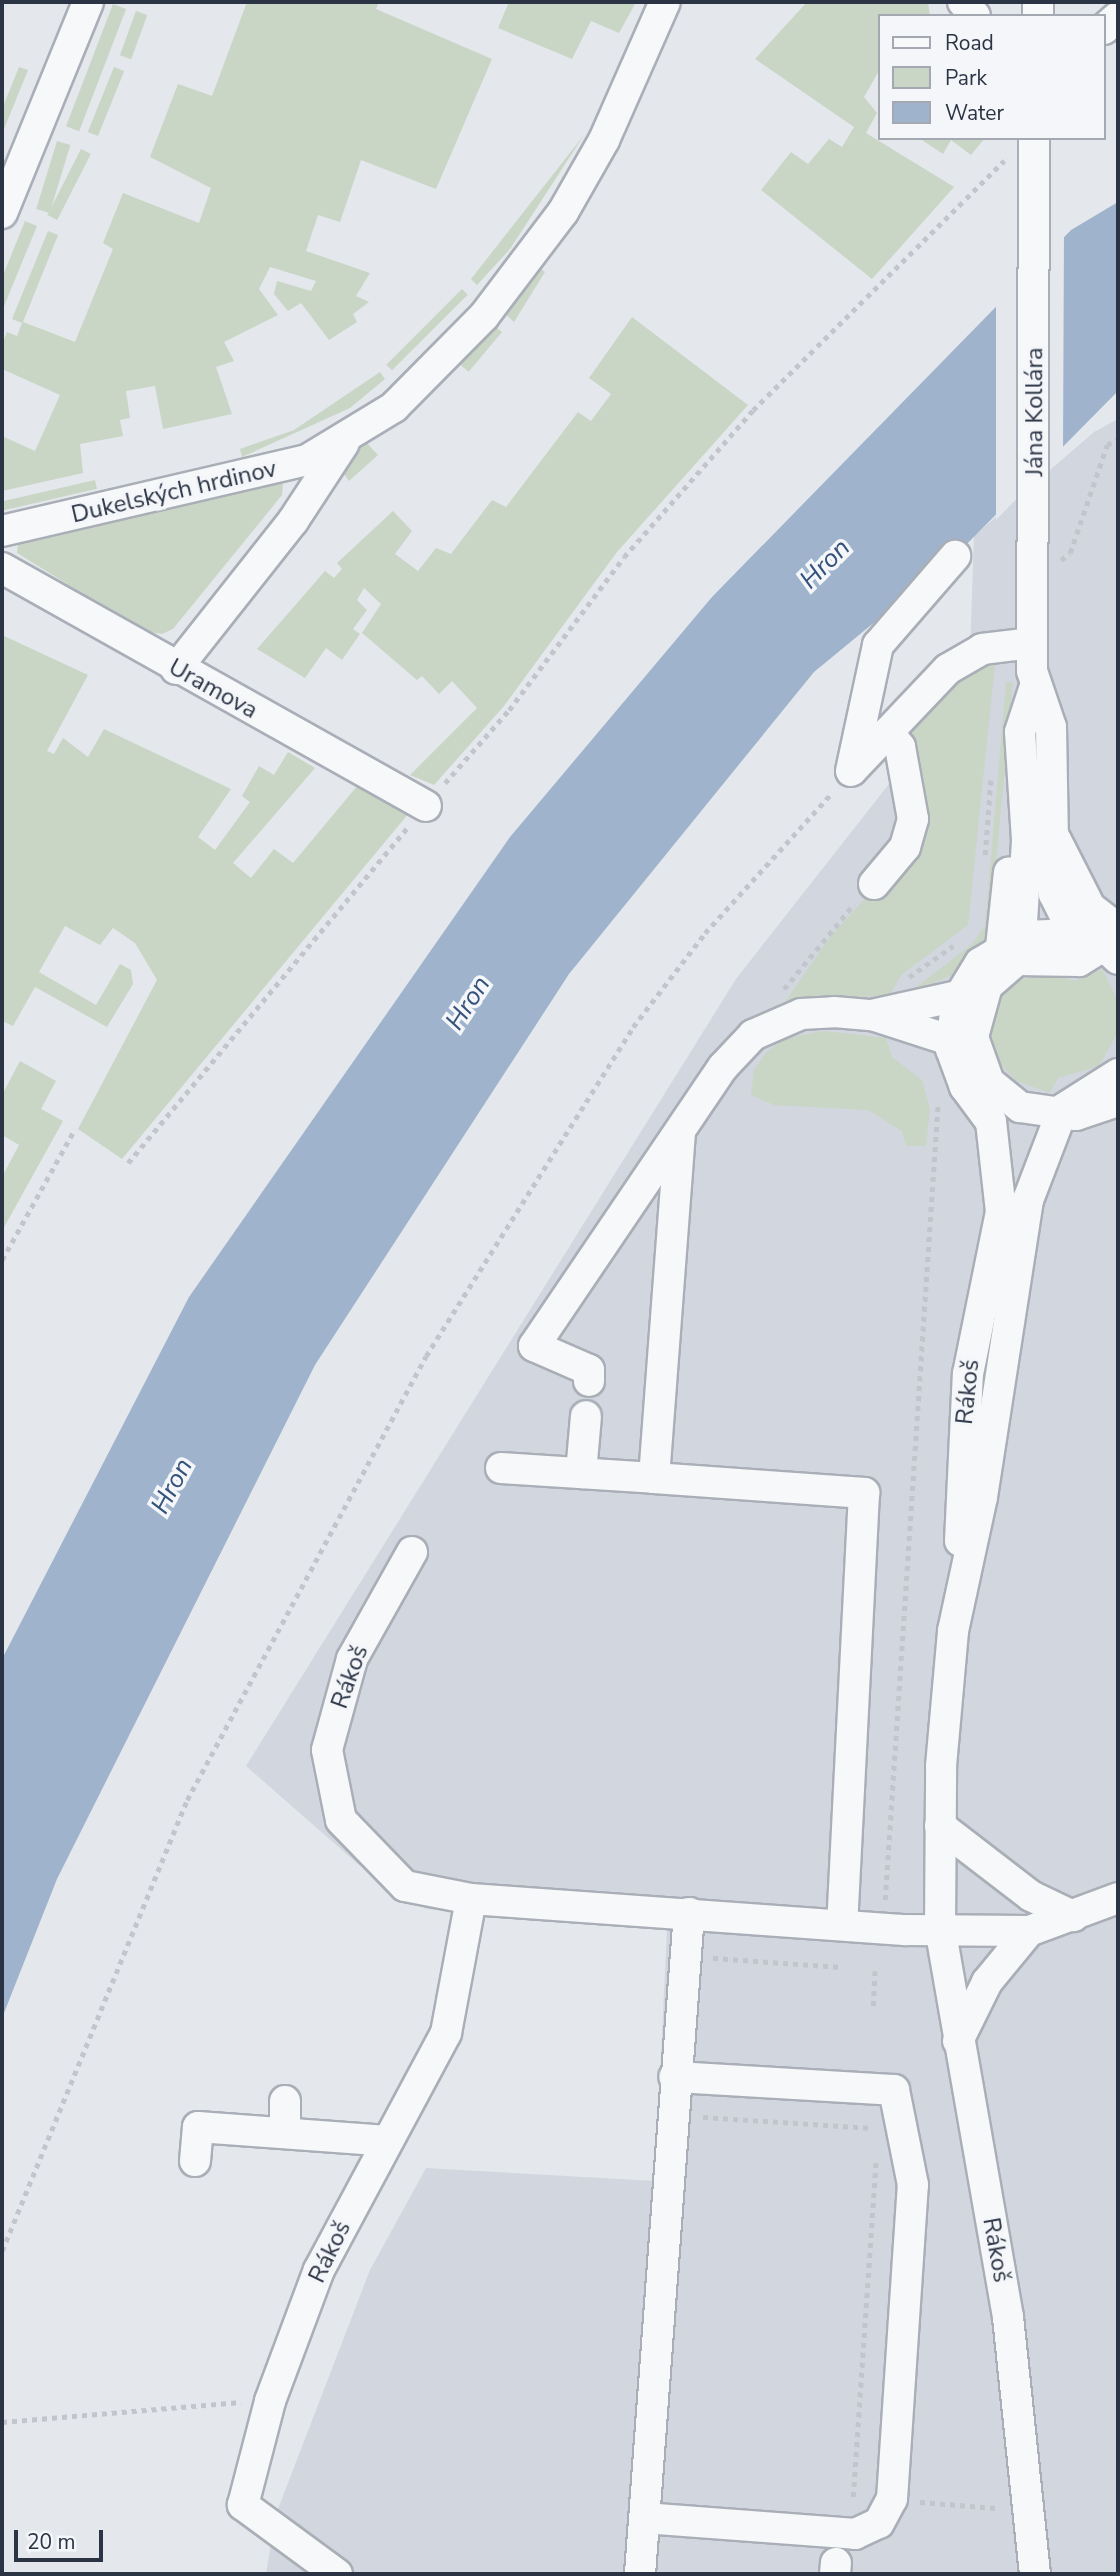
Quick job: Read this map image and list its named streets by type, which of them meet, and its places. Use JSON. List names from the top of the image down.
{
  "streets": {
    "street": [
      "Jána Kollára",
      "Dukelských hrdinov",
      "Uramova",
      "Rákoš"
    ]
  },
  "crossings": [
    ["Dukelských hrdinov", "Uramova"]
  ],
  "water": ["Hron"],
  "legend": ["Road", "Park", "Water"],
  "scale_bar": "20 m"
}
